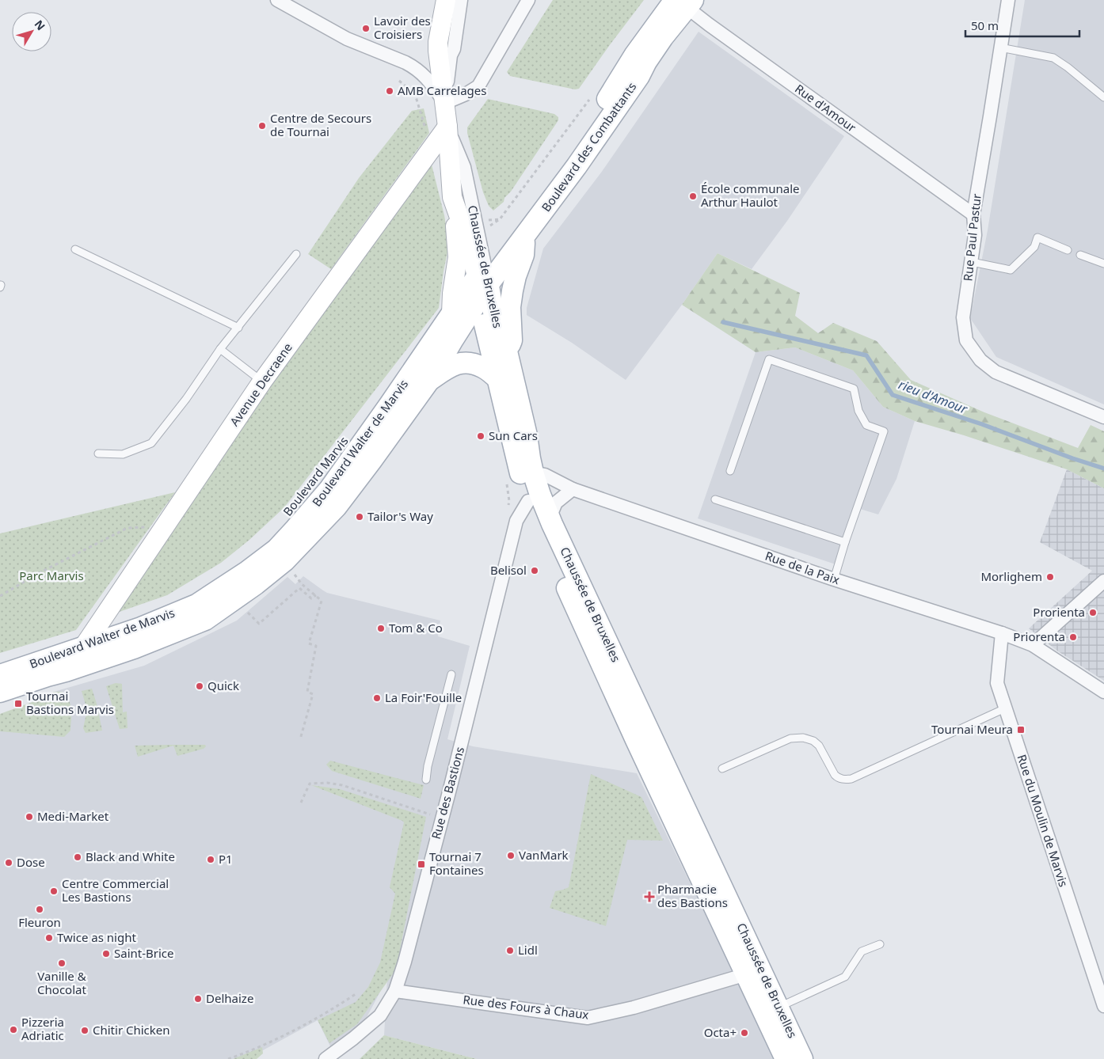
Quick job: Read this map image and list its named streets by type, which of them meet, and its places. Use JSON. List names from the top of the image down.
{
  "streets": {
    "main road": ["Boulevard des Combattants", "Chaussée de Bruxelles", "Boulevard Walter de Marvis"],
    "street": [
      "Rue d'Amour",
      "Rue Paul Pastur",
      "Avenue Decraene",
      "Rue de la Paix",
      "Rue des Bastions",
      "Rue du Moulin de Marvis",
      "Rue des Fours à Chaux"
    ]
  },
  "crossings": [
    ["Rue d'Amour", "Boulevard des Combattants"],
    ["Rue d'Amour", "Rue Paul Pastur"],
    ["Boulevard des Combattants", "Chaussée de Bruxelles"],
    ["Boulevard des Combattants", "Boulevard Walter de Marvis"],
    ["Chaussée de Bruxelles", "Avenue Decraene"],
    ["Chaussée de Bruxelles", "Boulevard Walter de Marvis"],
    ["Chaussée de Bruxelles", "Rue de la Paix"],
    ["Chaussée de Bruxelles", "Rue des Bastions"],
    ["Chaussée de Bruxelles", "Rue des Fours à Chaux"],
    ["Avenue Decraene", "Boulevard Walter de Marvis"],
    ["Rue de la Paix", "Rue du Moulin de Marvis"],
    ["Rue des Bastions", "Rue des Fours à Chaux"]
  ],
  "water": ["rieu d'Amour"],
  "parks": ["Parc Marvis"],
  "places": {
    "other": [
      "Lavoir des Croisiers",
      "AMB Carrelages",
      "Centre de Secours de Tournai",
      "École communale Arthur Haulot",
      "Sun Cars",
      "Tailor's Way",
      "Belisol",
      "Morlighem",
      "Prorienta",
      "Tom & Co",
      "Priorenta",
      "Quick",
      "La Foir'Fouille",
      "Medi-Market",
      "VanMark",
      "Black and White",
      "P1",
      "Dose",
      "Centre Commercial Les Bastions",
      "Fleuron",
      "Twice as night",
      "Lidl",
      "Saint-Brice",
      "Vanille & Chocolat",
      "Delhaize",
      "Pizzeria Adriatic",
      "Chitir Chicken",
      "Octa+"
    ],
    "transit": ["Tournai Bastions Marvis", "Tournai Meura", "Tournai 7 Fontaines"],
    "health": ["Pharmacie des Bastions"]
  },
  "scale_bar": "50 m",
  "north": "top right"
}
